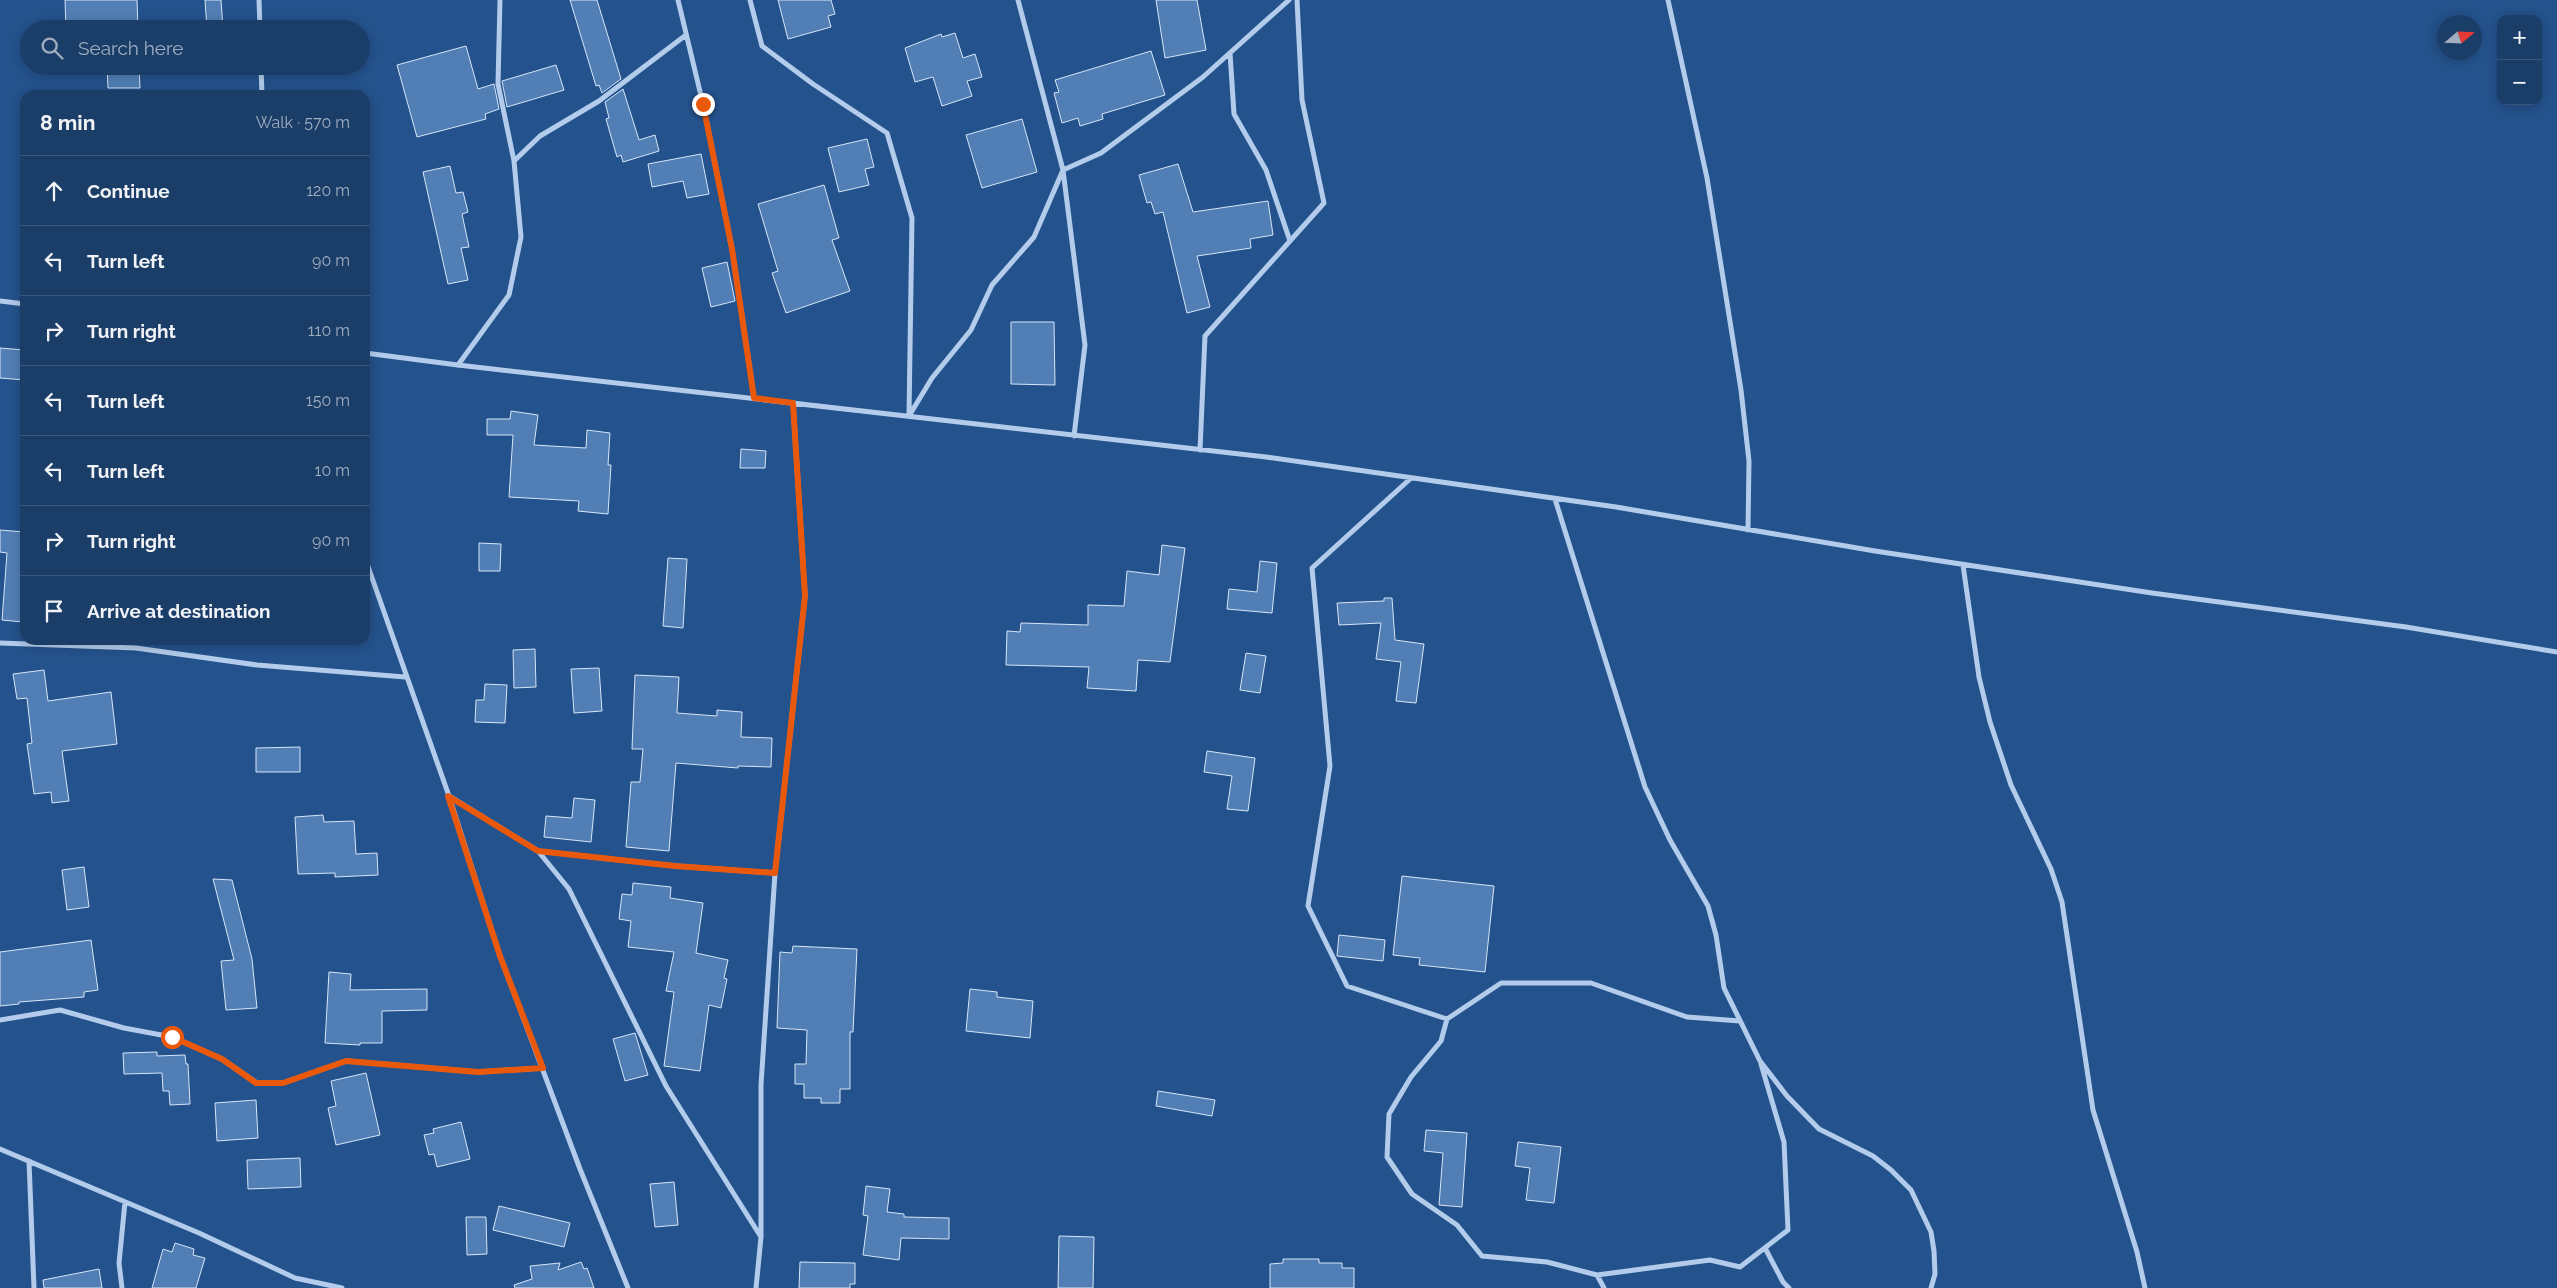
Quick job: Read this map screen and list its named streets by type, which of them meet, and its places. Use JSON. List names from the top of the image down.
{
  "north": "right",
  "page": {
    "map_buttons": ["+", "−"],
    "search": "Search here",
    "heading": ["8 min", "Walk · 570 m"],
    "list": [
      ["Continue", "120 m"],
      ["Turn left", "90 m"],
      ["Turn right", "110 m"],
      ["Turn left", "150 m"],
      ["Turn left", "10 m"],
      ["Turn right", "90 m"],
      "Arrive at destination"
    ]
  }
}
